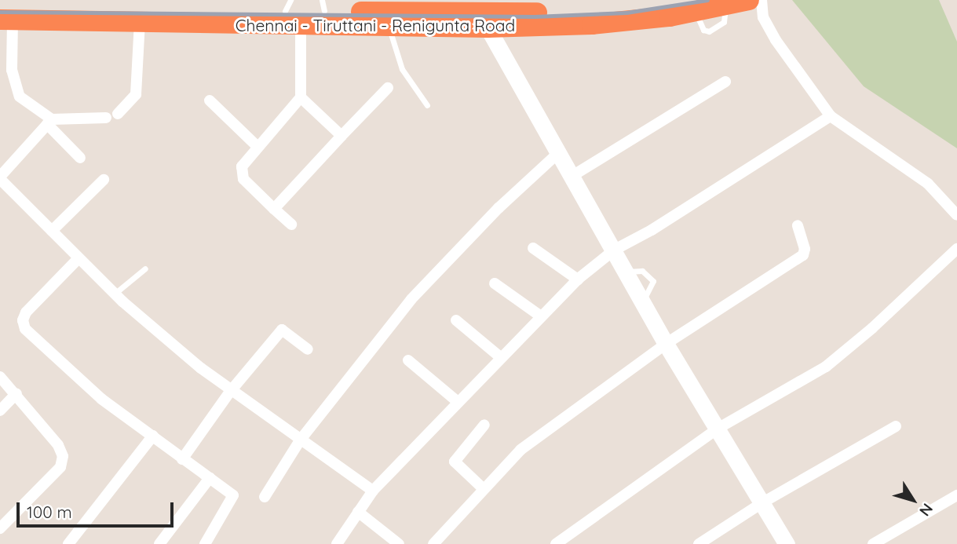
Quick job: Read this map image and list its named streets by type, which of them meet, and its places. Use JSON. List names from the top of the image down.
{
  "streets": {
    "highway": ["Chennai - Tiruttani - Renigunta Road"]
  },
  "scale_bar": "100 m",
  "north": "bottom right"
}
